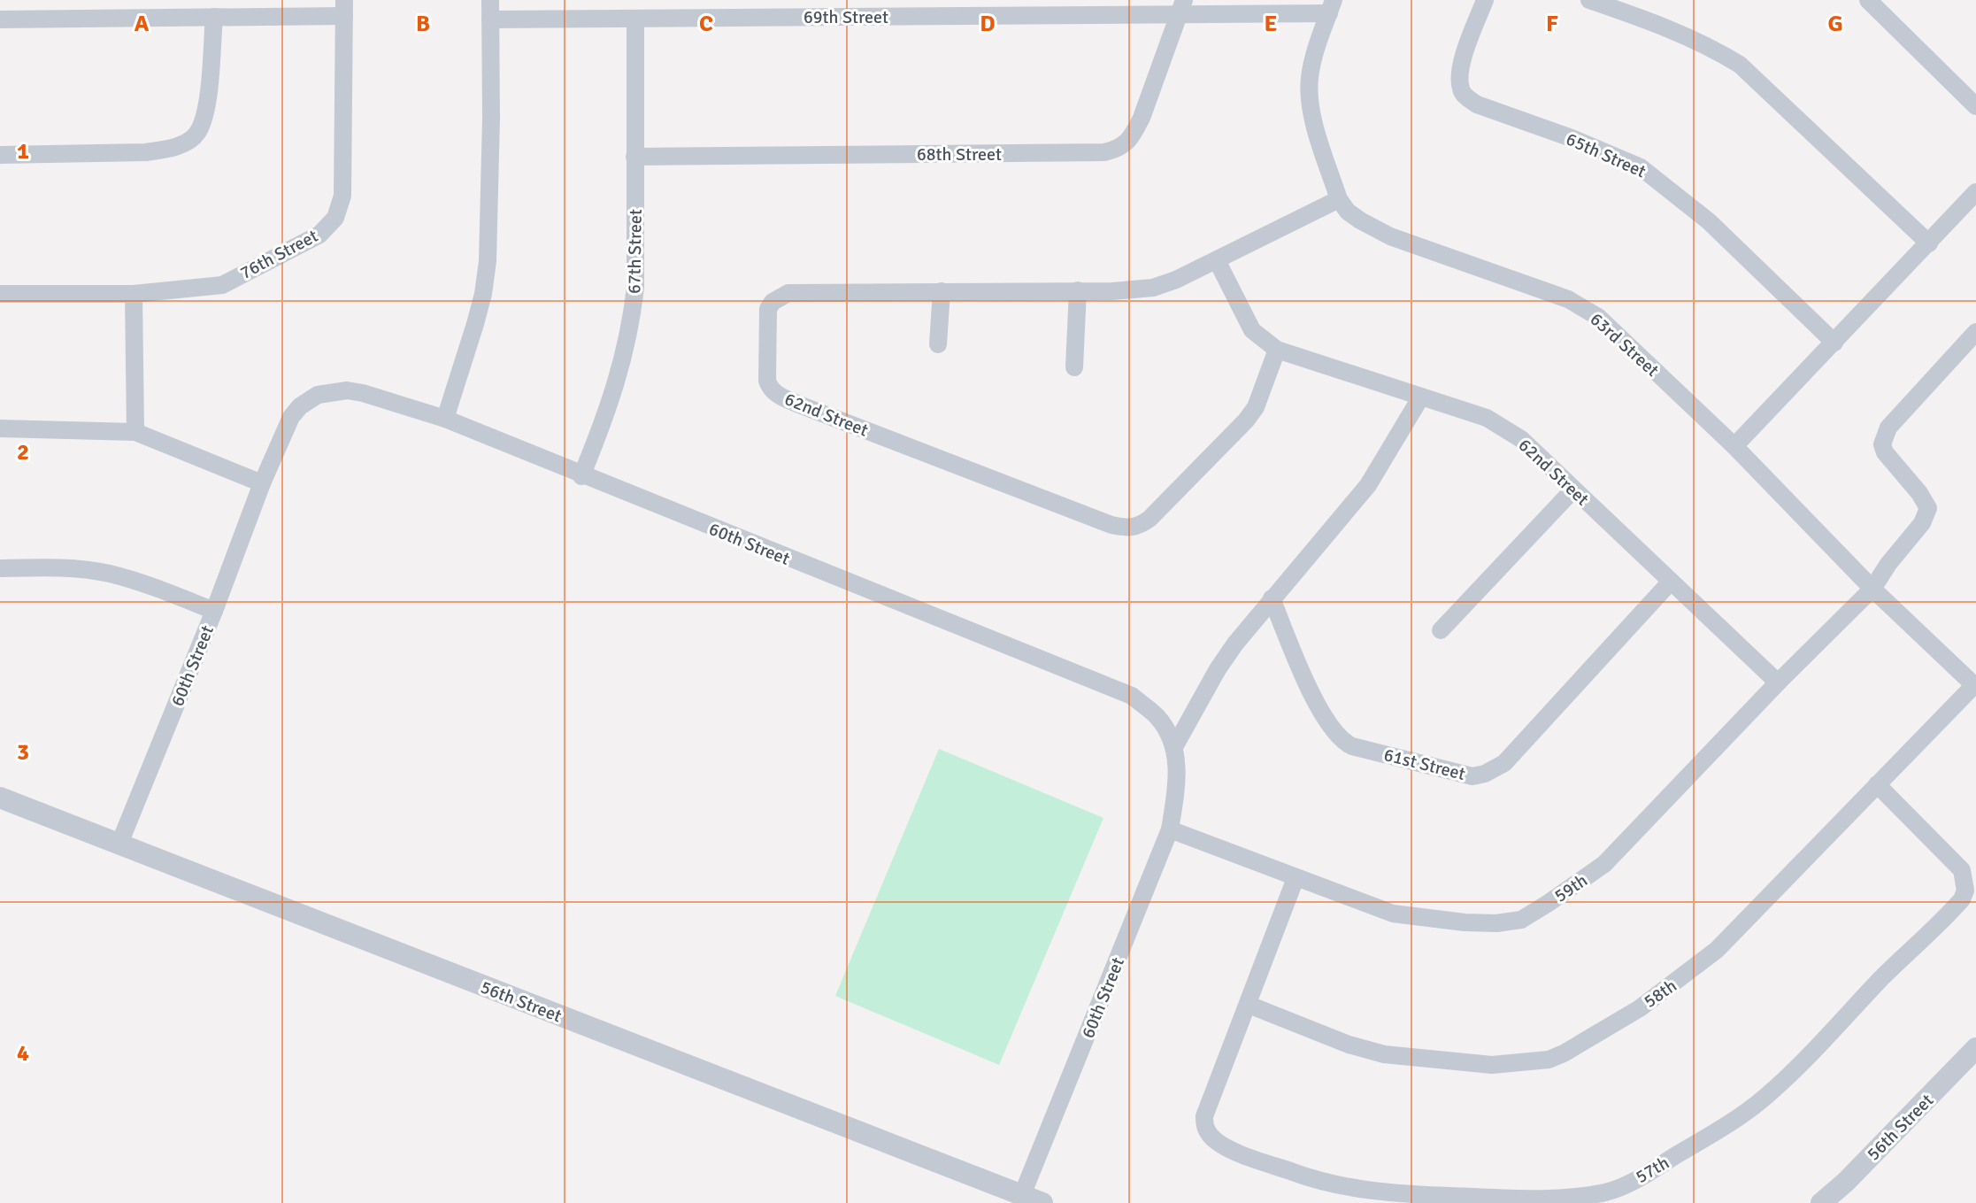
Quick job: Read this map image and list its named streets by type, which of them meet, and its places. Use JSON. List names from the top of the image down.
{
  "streets": {
    "street": [
      "69th Street",
      "68th Street",
      "65th Street",
      "67th Street",
      "76th Street",
      "63rd Street",
      "62nd Street",
      "60th Street",
      "61st Street",
      "59th",
      "58th",
      "56th Street",
      "57th"
    ]
  },
  "crossings": [
    ["69th Street", "68th Street"],
    ["69th Street", "67th Street"],
    ["68th Street", "67th Street"],
    ["67th Street", "60th Street"],
    ["63rd Street", "62nd Street"],
    ["63rd Street", "59th"],
    ["63rd Street", "58th"],
    ["62nd Street", "61st Street"],
    ["62nd Street", "59th"],
    ["60th Street", "59th"],
    ["60th Street", "56th Street"],
    ["59th", "57th"],
    ["58th", "57th"]
  ],
  "grid": {
    "columns": [
      "A",
      "B",
      "C",
      "D",
      "E",
      "F",
      "G"
    ],
    "rows": [
      "1",
      "2",
      "3",
      "4"
    ]
  }
}
